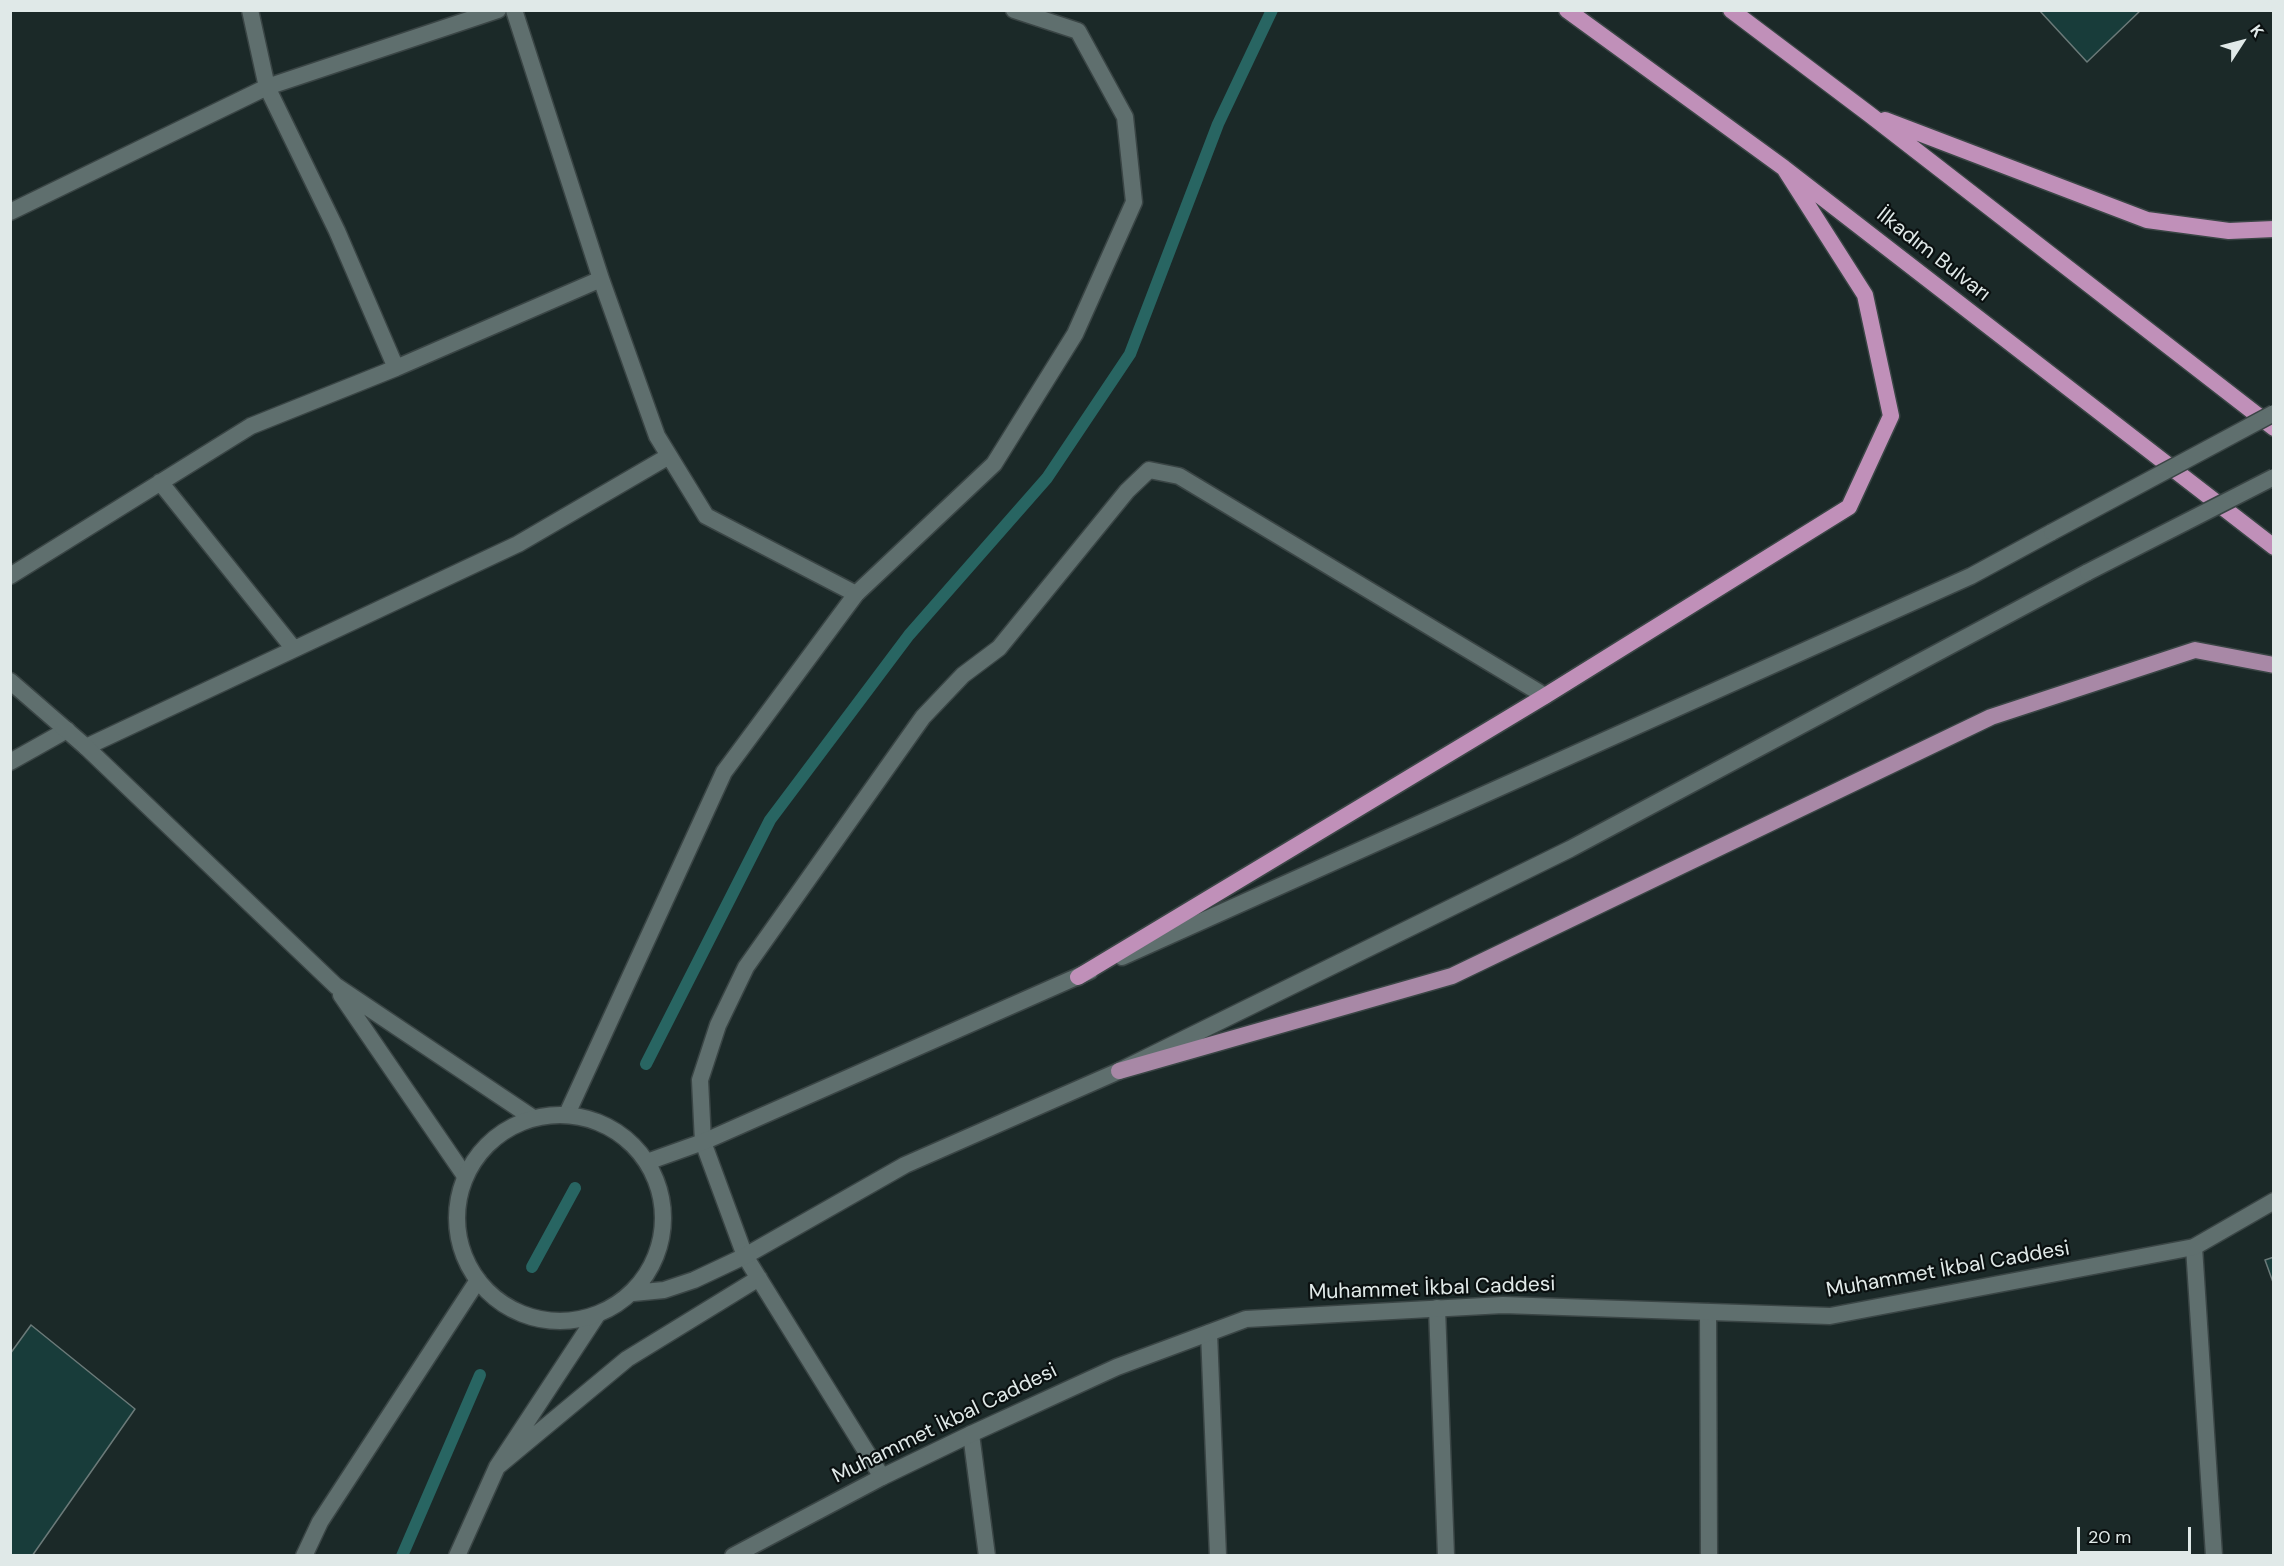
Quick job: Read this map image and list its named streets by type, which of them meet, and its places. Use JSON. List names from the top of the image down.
{
  "streets": {
    "highway": ["İlkadım Bulvarı"],
    "street": ["Muhammet İkbal Caddesi"]
  },
  "scale_bar": "20 m",
  "north": "top right"
}
